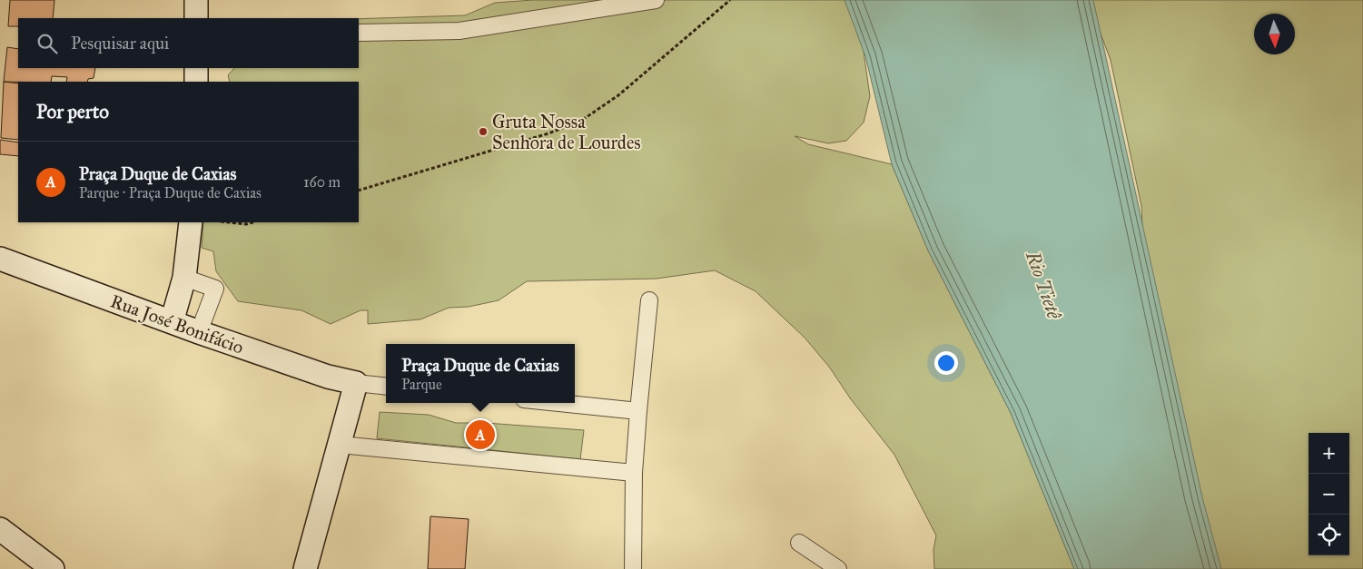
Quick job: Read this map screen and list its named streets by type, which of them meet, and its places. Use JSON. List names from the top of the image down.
{
  "streets": {
    "street": ["Rua José Bonifácio"]
  },
  "water": ["Rio Tietê"],
  "places": ["Gruta Nossa Senhora de Lourdes"],
  "north": "bottom",
  "page": {
    "search": "Pesquisar aqui",
    "heading": "Por perto",
    "list": [
      {
        "mark": "A",
        "name": "Praça Duque de Caxias",
        "note": "Parque · Praça Duque de Caxias",
        "value": "160 m"
      }
    ],
    "popup": ["Praça Duque de Caxias", "Parque"],
    "pins": "A",
    "map_buttons": ["+", "−"]
  }
}
